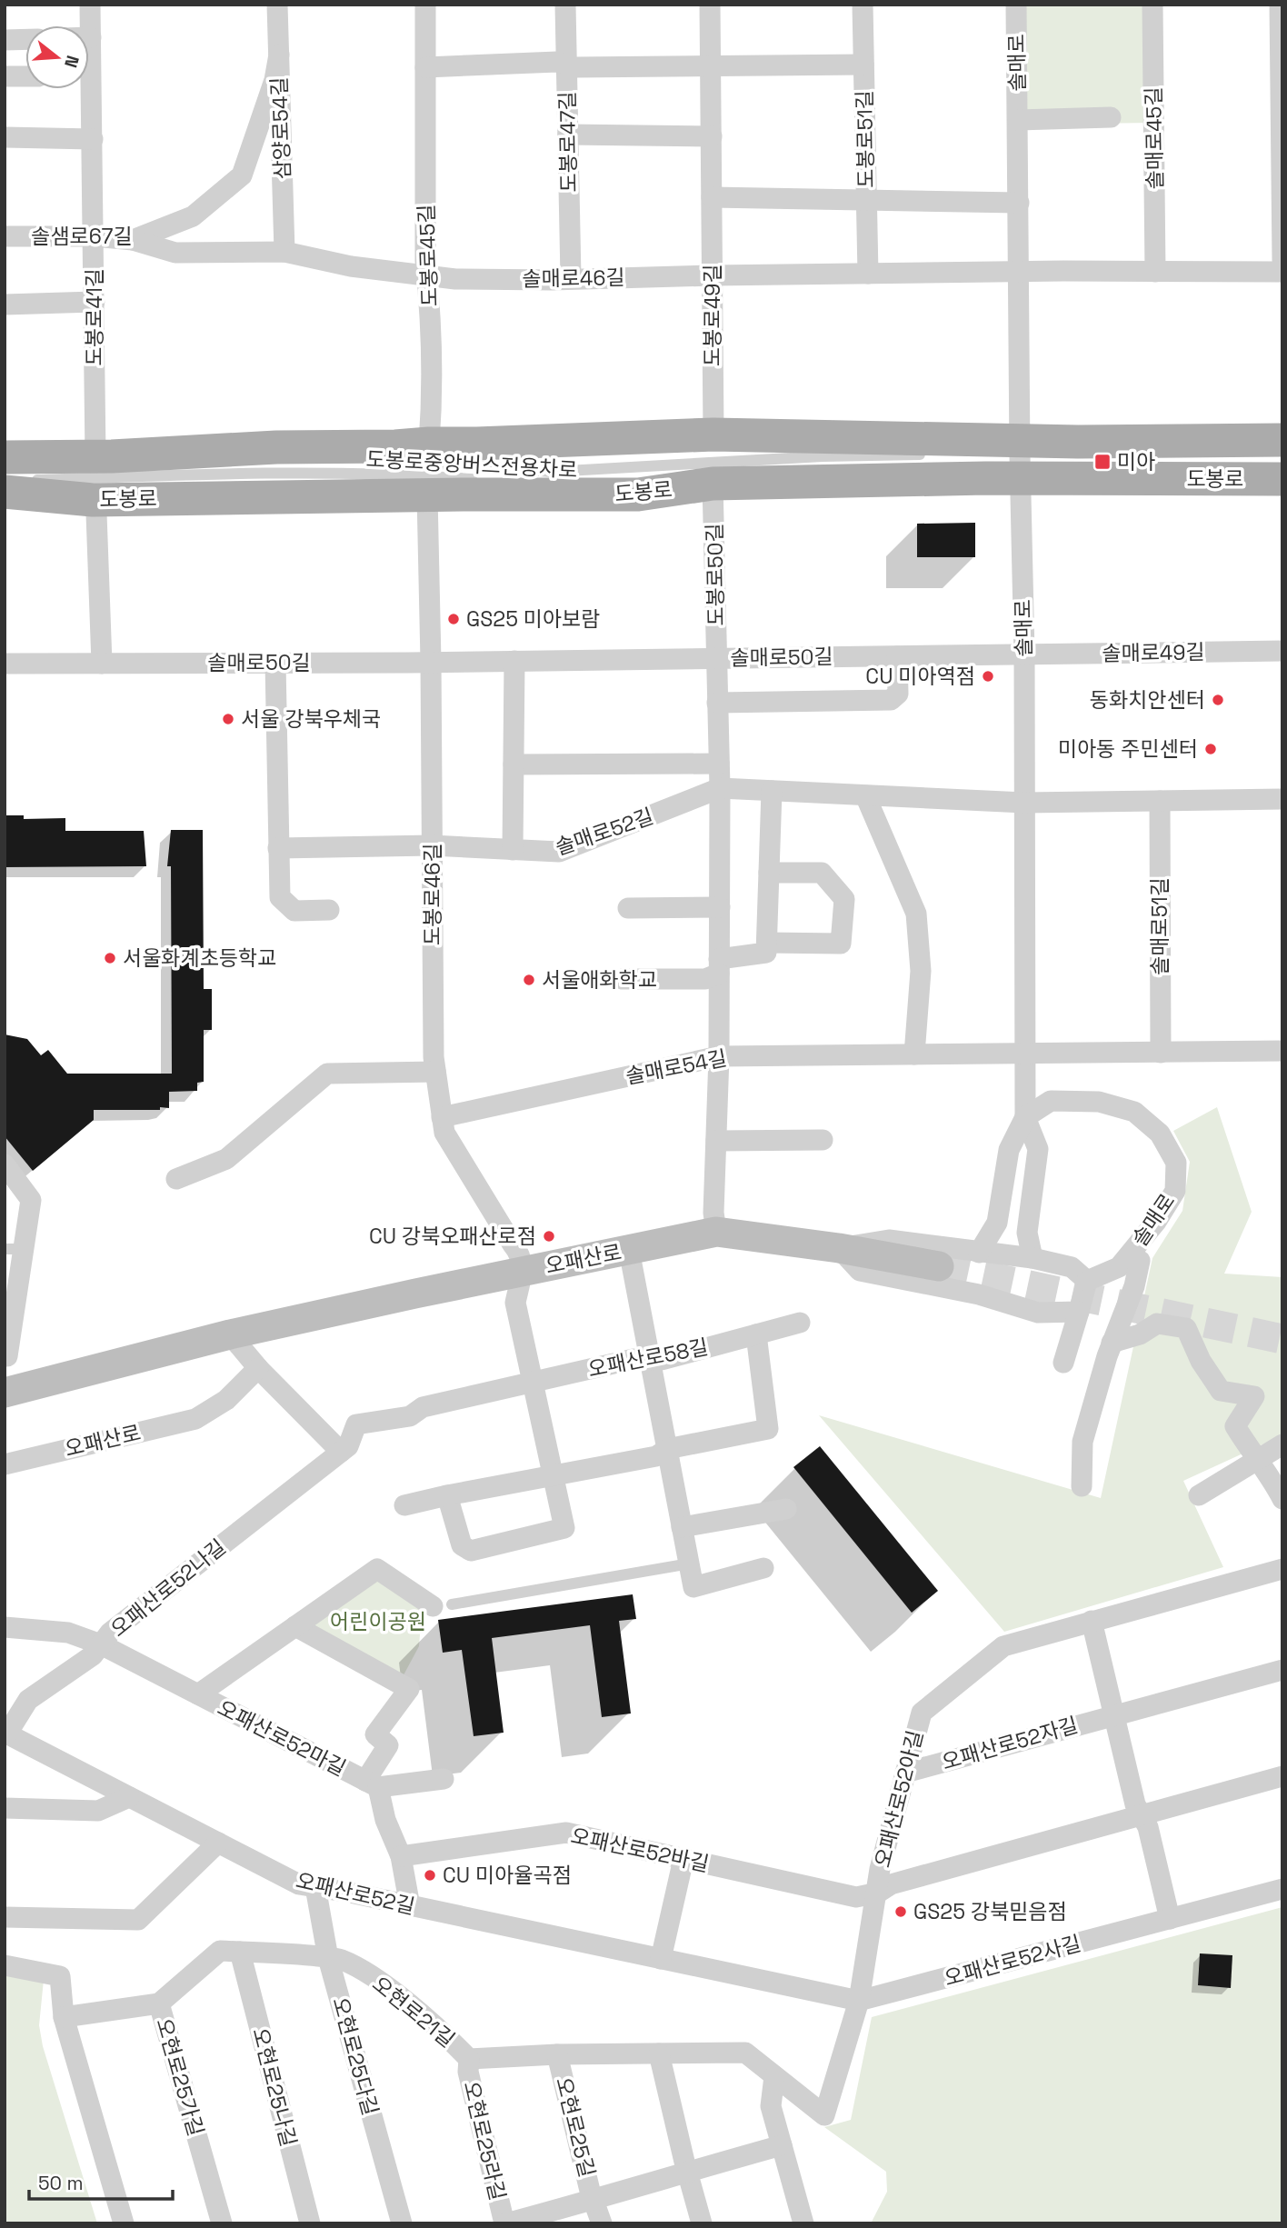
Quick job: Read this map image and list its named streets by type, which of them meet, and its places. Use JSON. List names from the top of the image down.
{
  "streets": {
    "main road": ["도봉로"],
    "street": [
      "솔매로",
      "삼양로54길",
      "솔매로45길",
      "도봉로51길",
      "도봉로47길",
      "솔샘로67길",
      "도봉로45길",
      "솔매로46길",
      "도봉로49길",
      "도봉로41길",
      "도봉로50길",
      "솔매로49길",
      "솔매로50길",
      "솔매로52길",
      "도봉로46길",
      "솔매로51길",
      "솔매로54길",
      "오패산로",
      "오패산로58길",
      "오패산로52나길",
      "오패산로52마길",
      "오패산로52자길",
      "오패산로52아길",
      "오패산로52바길",
      "오패산로52길",
      "오패산로52사길",
      "오현로21길",
      "오현로25다길",
      "오현로25가길",
      "오현로25나길",
      "오현로25길",
      "오현로25라길"
    ],
    "lane": ["도봉로중앙버스전용차로"]
  },
  "crossings": [
    ["솔매로", "솔매로46길"],
    ["솔매로", "도봉로"],
    ["솔매로", "솔매로49길"],
    ["솔매로", "솔매로50길"],
    ["솔매로", "솔매로52길"],
    ["솔매로", "솔매로54길"],
    ["삼양로54길", "솔샘로67길"],
    ["삼양로54길", "솔매로46길"],
    ["도봉로51길", "솔매로46길"],
    ["도봉로47길", "솔매로46길"],
    ["솔샘로67길", "솔매로46길"],
    ["솔샘로67길", "도봉로41길"],
    ["도봉로45길", "솔매로46길"],
    ["도봉로45길", "도봉로"],
    ["솔매로46길", "도봉로49길"],
    ["도봉로49길", "도봉로"],
    ["도봉로41길", "도봉로"],
    ["도봉로", "도봉로50길"],
    ["도봉로", "도봉로46길"],
    ["도봉로50길", "솔매로50길"],
    ["도봉로50길", "솔매로52길"],
    ["도봉로50길", "솔매로54길"],
    ["도봉로50길", "오패산로"],
    ["솔매로49길", "솔매로50길"],
    ["솔매로50길", "도봉로46길"],
    ["솔매로52길", "도봉로46길"],
    ["도봉로46길", "솔매로54길"],
    ["도봉로46길", "오패산로"],
    ["오패산로58길", "오패산로52나길"],
    ["오패산로52나길", "오패산로52마길"],
    ["오패산로52나길", "오패산로52길"],
    ["오패산로52자길", "오패산로52아길"],
    ["오패산로52아길", "오패산로52바길"],
    ["오패산로52길", "오패산로52사길"],
    ["오패산로52길", "오현로21길"],
    ["오패산로52길", "오현로25다길"],
    ["오패산로52사길", "오현로21길"],
    ["오현로21길", "오현로25다길"],
    ["오현로21길", "오현로25가길"],
    ["오현로21길", "오현로25나길"],
    ["오현로21길", "오현로25길"],
    ["오현로21길", "오현로25라길"],
    ["오현로25길", "오현로25라길"]
  ],
  "parks": ["어린이공원"],
  "places": {
    "transit": ["미아"],
    "other": [
      "GS25 미아보람",
      "CU 미아역점",
      "동화치안센터",
      "서울 강북우체국",
      "미아동 주민센터",
      "서울화계초등학교",
      "서울애화학교",
      "CU 강북오패산로점",
      "CU 미아율곡점",
      "GS25 강북믿음점"
    ]
  },
  "scale_bar": "50 m",
  "north": "right"
}
